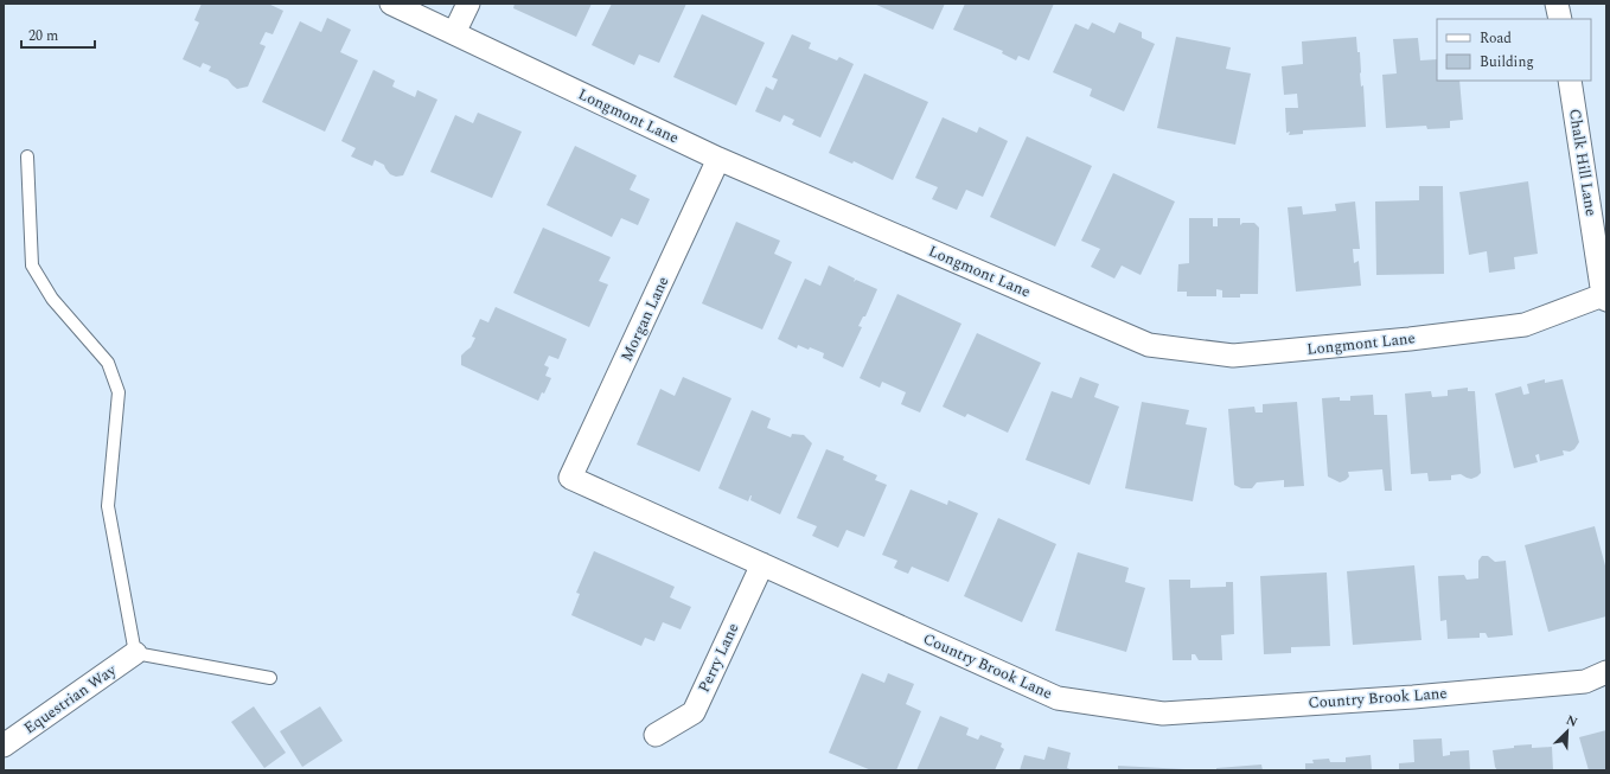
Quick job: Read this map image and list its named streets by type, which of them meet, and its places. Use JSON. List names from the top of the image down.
{
  "streets": {
    "street": [
      "Longmont Lane",
      "Chalk Hill Lane",
      "Morgan Lane",
      "Perry Lane",
      "Country Brook Lane",
      "Equestrian Way"
    ]
  },
  "crossings": [
    ["Longmont Lane", "Chalk Hill Lane"],
    ["Longmont Lane", "Morgan Lane"],
    ["Morgan Lane", "Country Brook Lane"],
    ["Perry Lane", "Country Brook Lane"]
  ],
  "legend": ["Road", "Building"],
  "scale_bar": "20 m",
  "north": "top right"
}
